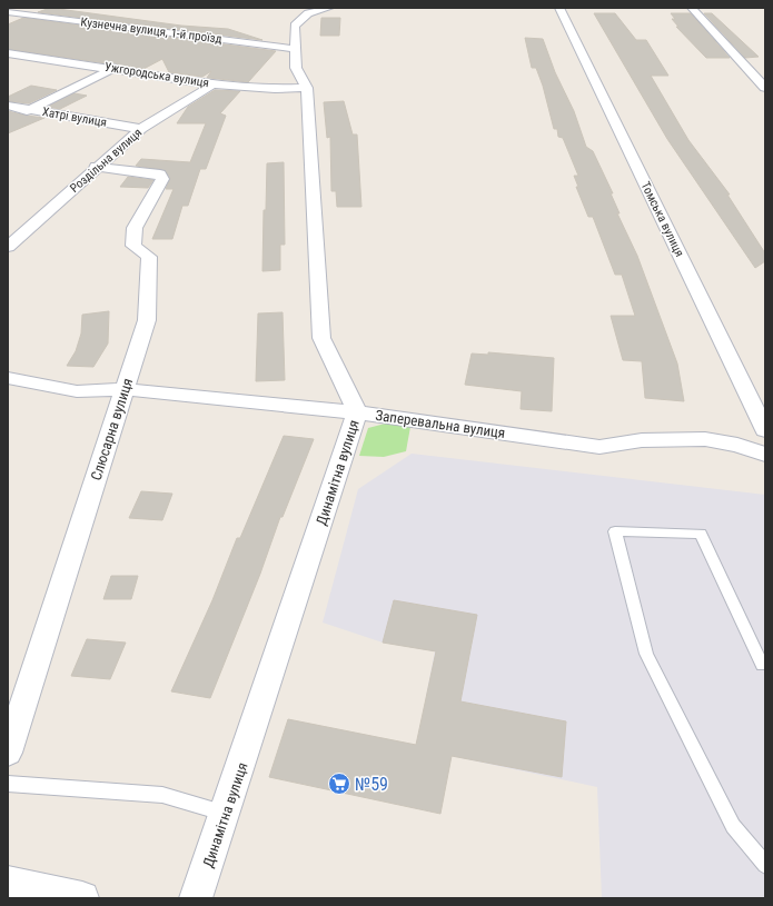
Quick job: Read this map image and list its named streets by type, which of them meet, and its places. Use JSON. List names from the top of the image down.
{
  "streets": {
    "street": [
      "Кузнечна вулиця, 1-й проїзд",
      "Ужгородська вулиця",
      "Хатрі вулиця",
      "Роздільна вулиця",
      "Томська вулиця",
      "Заперевальна вулиця",
      "Слюсарна вулиця",
      "Динамітна вулиця"
    ]
  },
  "crossings": [
    ["Кузнечна вулиця, 1-й проїзд", "Динамітна вулиця"],
    ["Ужгородська вулиця", "Роздільна вулиця"],
    ["Ужгородська вулиця", "Динамітна вулиця"],
    ["Хатрі вулиця", "Роздільна вулиця"],
    ["Роздільна вулиця", "Слюсарна вулиця"],
    ["Заперевальна вулиця", "Слюсарна вулиця"],
    ["Заперевальна вулиця", "Динамітна вулиця"]
  ],
  "places": {
    "supermarket": ["№59"]
  }
}
